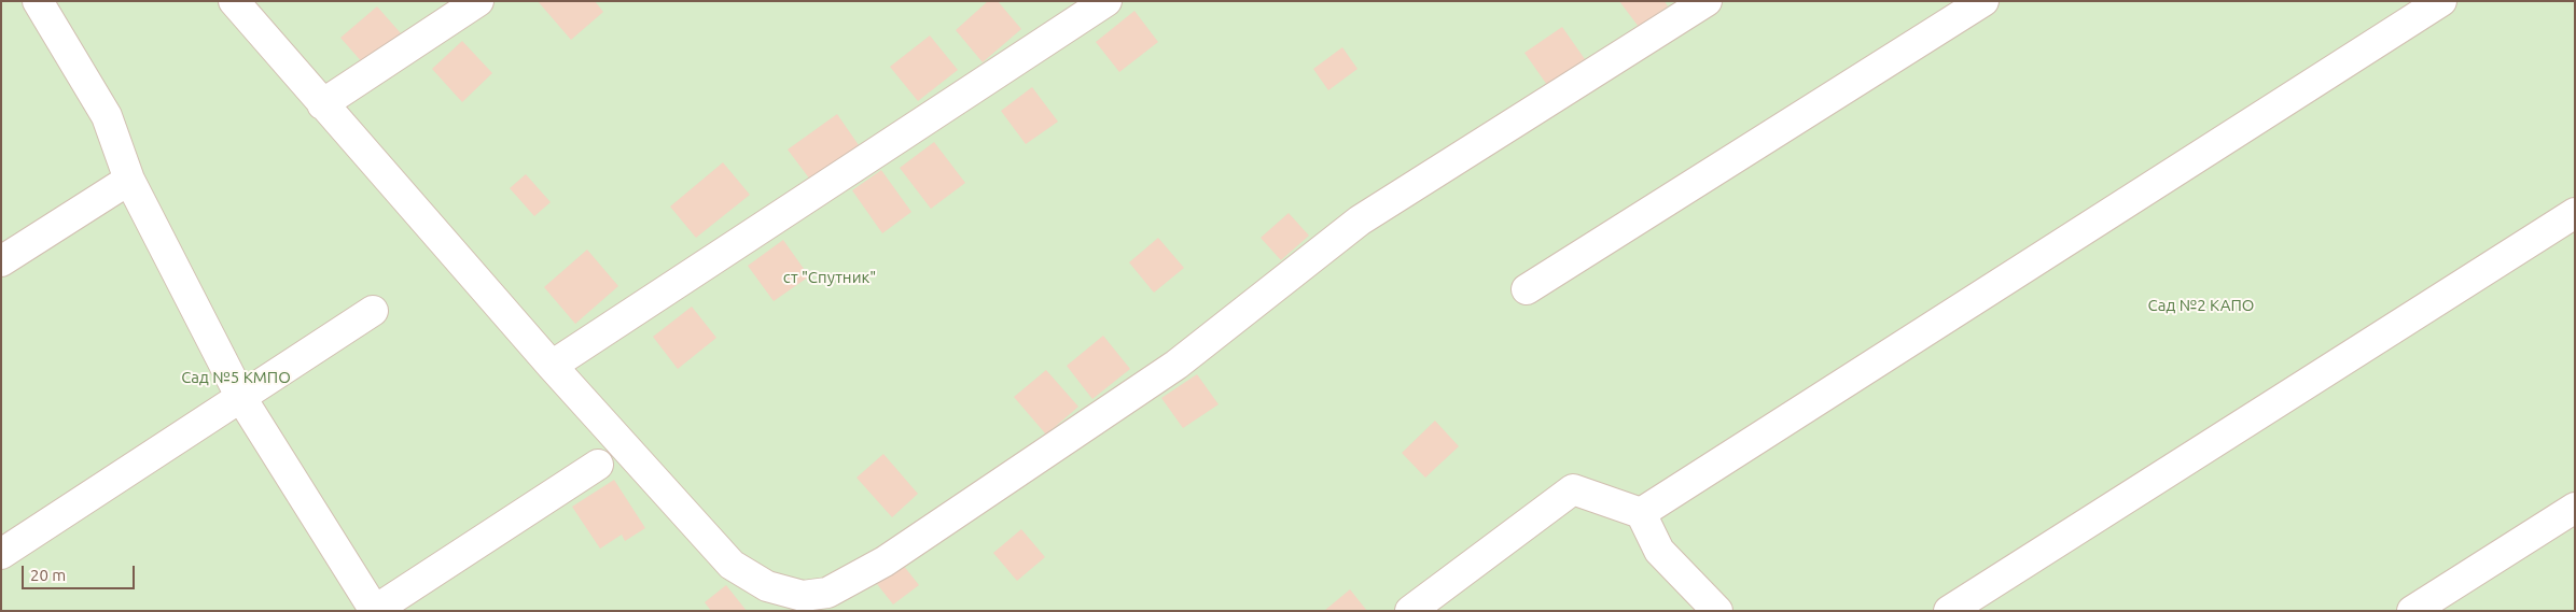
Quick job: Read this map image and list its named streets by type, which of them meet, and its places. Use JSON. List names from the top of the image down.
{
  "parks": ["ст \"Спутник\"", "Сад №2 КАПО", "Сад №5 КМПО"],
  "scale_bar": "20 m"
}
